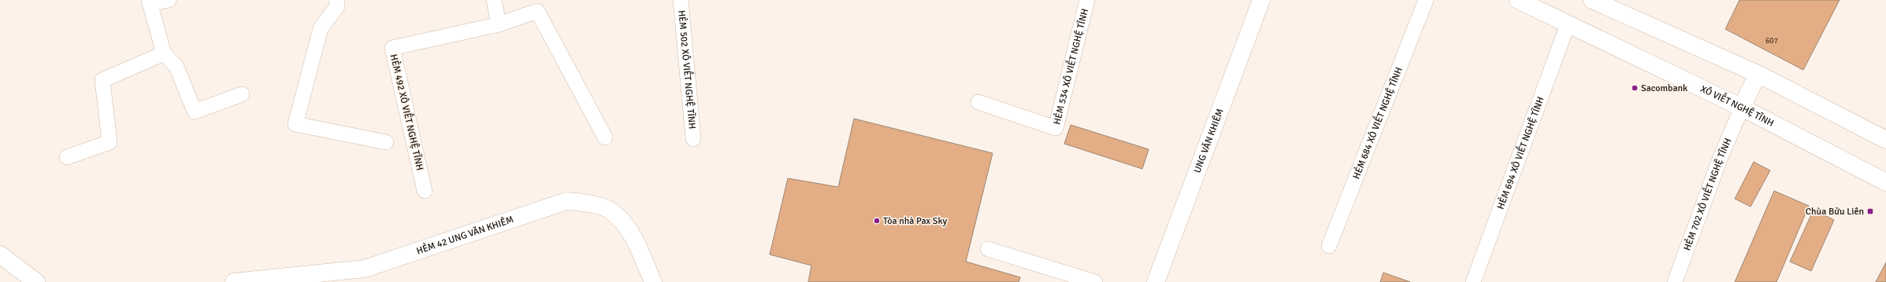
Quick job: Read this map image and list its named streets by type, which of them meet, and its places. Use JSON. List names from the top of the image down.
{
  "streets": {
    "main road": ["XÔ VIẾT NGHỆ TĨNH", "UNG VĂN KHIÊM", "HẺM 42 UNG VĂN KHIÊM"],
    "lane": [
      "HẺM 534 XÔ VIẾT NGHỆ TĨNH",
      "HẺM 502 XÔ VIẾT NGHỆ TĨNH",
      "HẺM 492 XÔ VIẾT NGHỆ TĨNH",
      "HẺM 684 XÔ VIẾT NGHỆ TĨNH",
      "HẺM 694 XÔ VIẾT NGHỆ TĨNH",
      "HẺM 702 XÔ VIẾT NGHỆ TĨNH"
    ]
  },
  "crossings": [
    ["XÔ VIẾT NGHỆ TĨNH", "HẺM 694 XÔ VIẾT NGHỆ TĨNH"],
    ["XÔ VIẾT NGHỆ TĨNH", "HẺM 702 XÔ VIẾT NGHỆ TĨNH"]
  ],
  "places": {
    "other": ["Sacombank", "Tòa nhà Pax Sky"],
    "transit": ["Chùa Bửu Liên"]
  },
  "house_numbers": ["607"]
}
